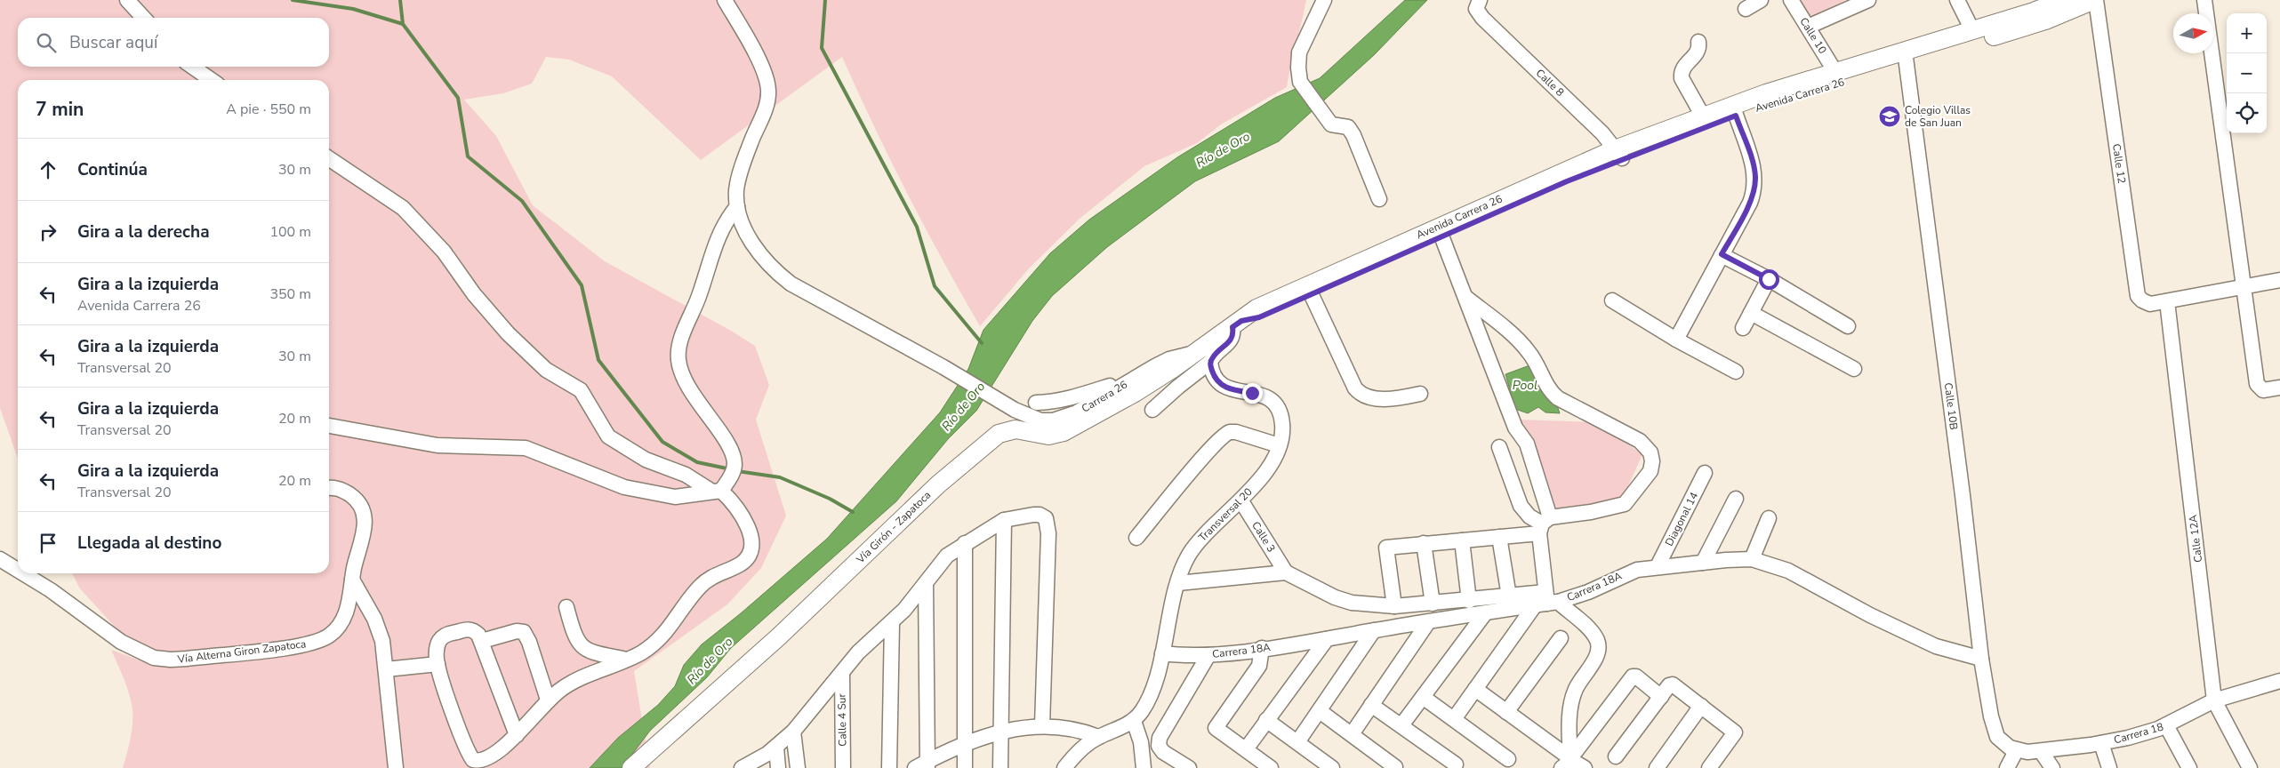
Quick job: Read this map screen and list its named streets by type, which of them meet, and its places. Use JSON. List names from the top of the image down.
{
  "streets": {
    "main road": ["Avenida Carrera 26", "Vía Girón - Zapatoca"],
    "street": [
      "Calle 10",
      "Calle 8",
      "Calle 12",
      "Carrera 26",
      "Calle 10B",
      "Transversal 20",
      "Diagonal 14",
      "Calle 3",
      "Calle 12A",
      "Carrera 18A",
      "Vía Alterna Giron Zapatoca",
      "Calle 4 Sur",
      "Carrera 18"
    ]
  },
  "crossings": [
    ["Calle 10", "Avenida Carrera 26"],
    ["Calle 8", "Avenida Carrera 26"],
    ["Avenida Carrera 26", "Calle 12"],
    ["Avenida Carrera 26", "Carrera 26"],
    ["Avenida Carrera 26", "Calle 10B"],
    ["Avenida Carrera 26", "Vía Girón - Zapatoca"],
    ["Calle 12", "Calle 12A"],
    ["Carrera 26", "Vía Girón - Zapatoca"],
    ["Calle 10B", "Carrera 18A"],
    ["Calle 10B", "Carrera 18"],
    ["Transversal 20", "Calle 3"],
    ["Transversal 20", "Carrera 18A"],
    ["Diagonal 14", "Carrera 18A"],
    ["Calle 12A", "Carrera 18"]
  ],
  "water": ["Río de Oro", "Pool"],
  "places": {
    "school or university": ["Colegio Villas de San Juan"]
  },
  "north": "right",
  "page": {
    "map_buttons": ["+", "−"],
    "search": "Buscar aquí",
    "heading": ["7 min", "A pie · 550 m"],
    "list": [
      ["Continúa", "30 m"],
      ["Gira a la derecha", "100 m"],
      ["Gira a la izquierda", "Avenida Carrera 26", "350 m"],
      ["Gira a la izquierda", "Transversal 20", "30 m"],
      ["Gira a la izquierda", "Transversal 20", "20 m"],
      ["Gira a la izquierda", "Transversal 20", "20 m"],
      "Llegada al destino"
    ]
  }
}
